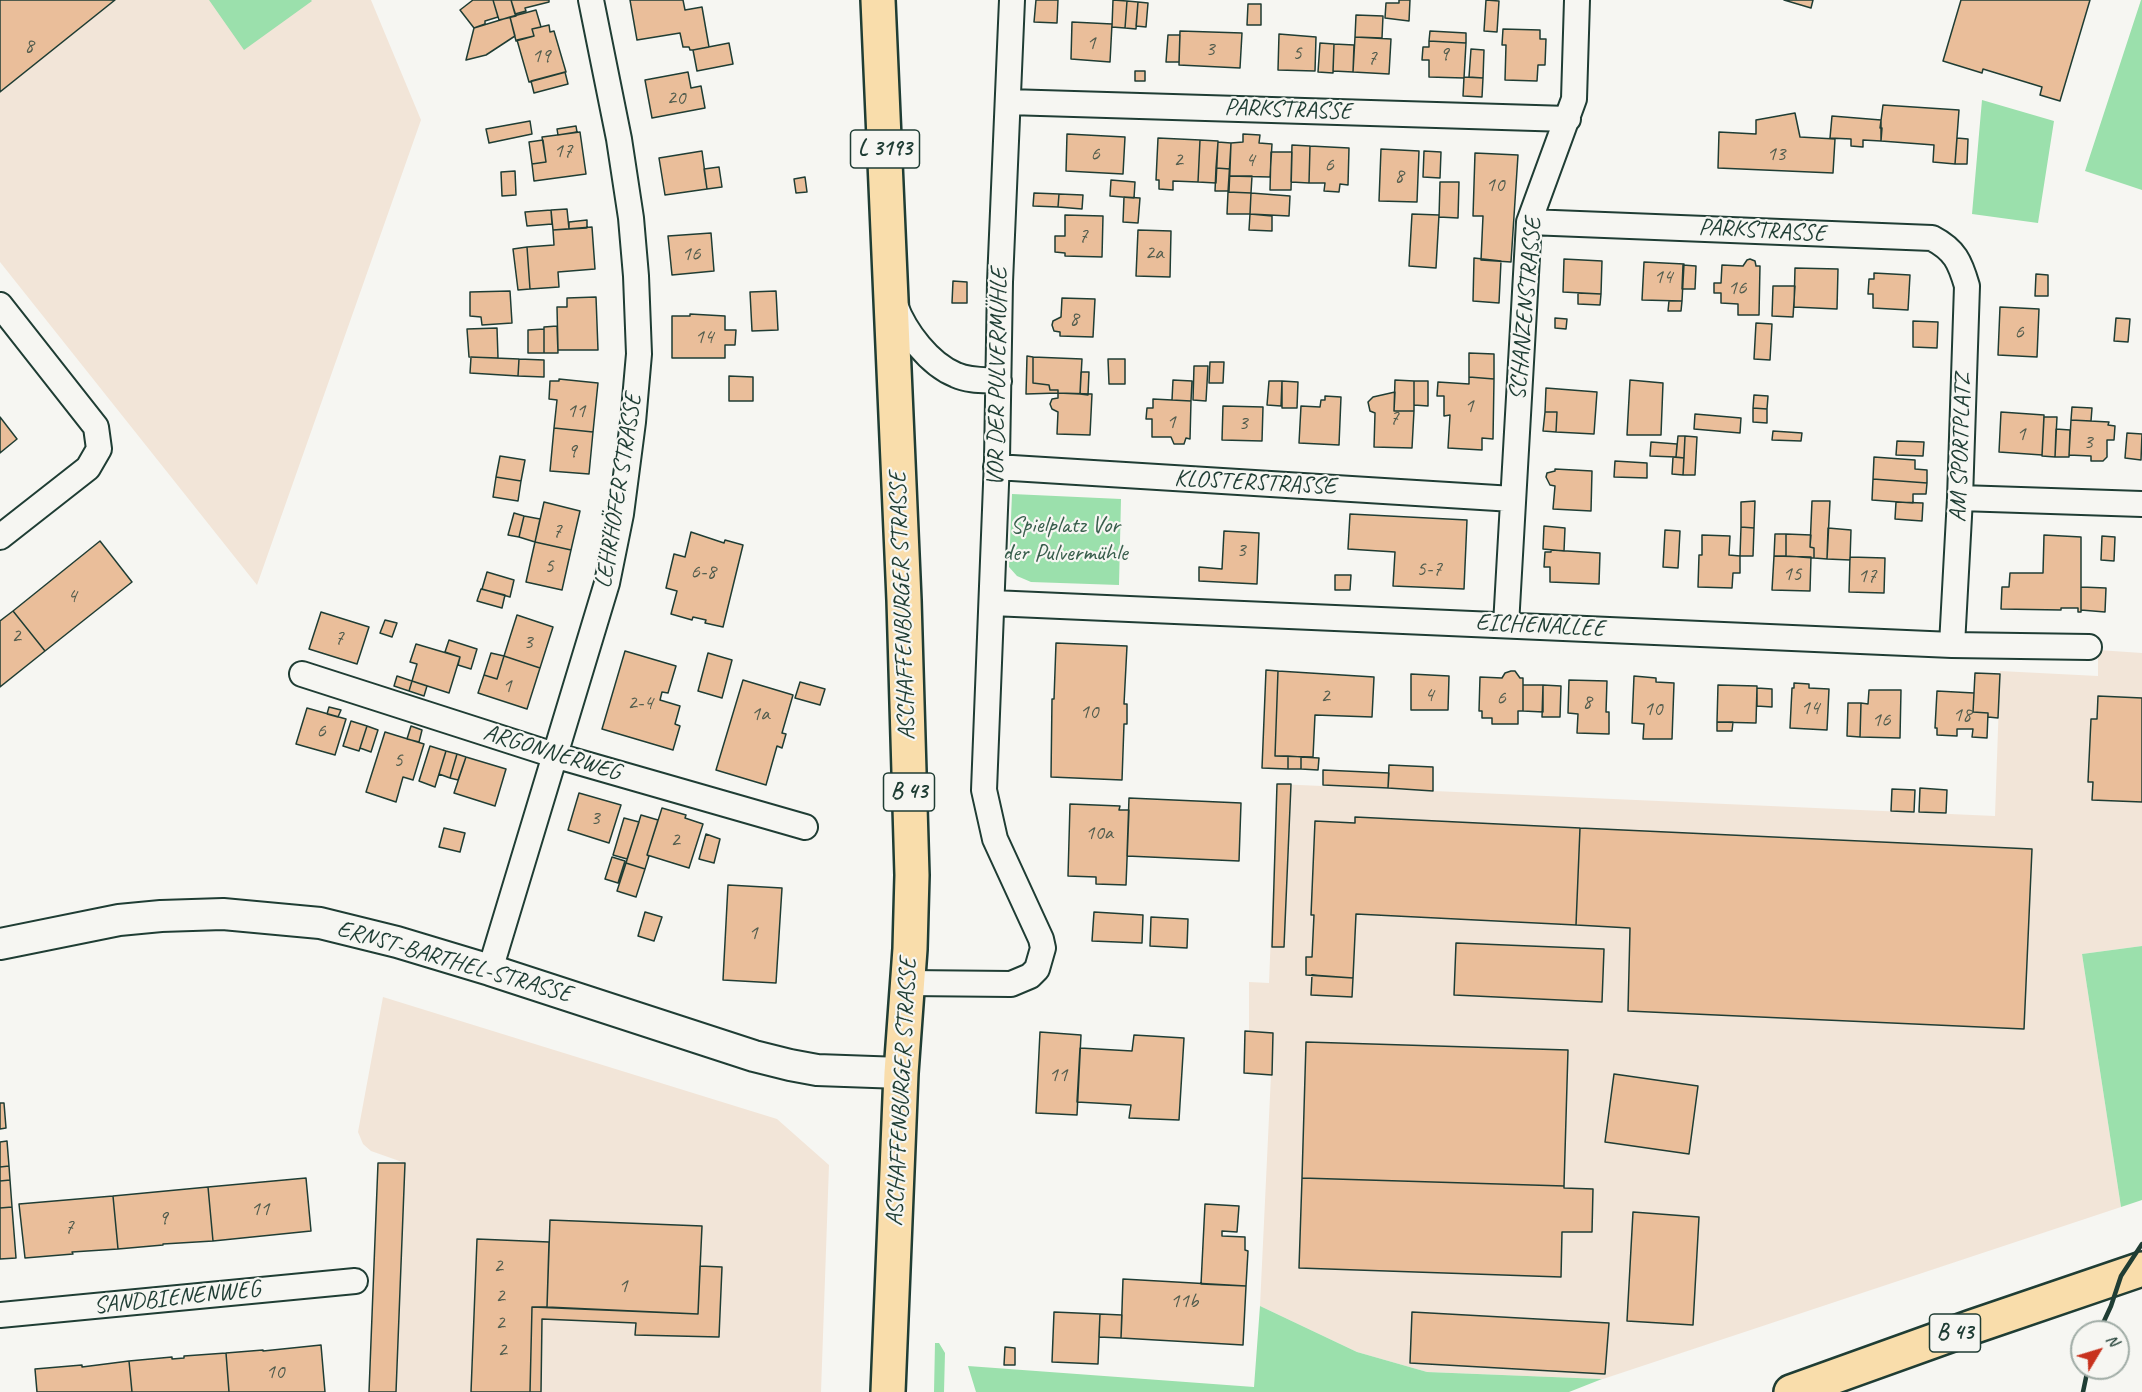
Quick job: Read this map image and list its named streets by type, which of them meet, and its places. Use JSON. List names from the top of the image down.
{
  "streets": {
    "main road": ["L 3193", "ASCHAFFENBURGER STRASSE", "B 43"],
    "street": [
      "PARKSTRASSE",
      "SCHANZENSTRASSE",
      "VOR DER PULVERMÜHLE",
      "AM SPORTPLATZ",
      "KLOSTERSTRASSE",
      "LEHRHÖFER STRASSE",
      "EICHENALLEE",
      "ARGONNERWEG",
      "ERNST-BARTHEL-STRASSE",
      "SANDBIENENWEG"
    ]
  },
  "crossings": [
    ["PARKSTRASSE", "SCHANZENSTRASSE"],
    ["PARKSTRASSE", "VOR DER PULVERMÜHLE"],
    ["PARKSTRASSE", "AM SPORTPLATZ"],
    ["SCHANZENSTRASSE", "KLOSTERSTRASSE"],
    ["SCHANZENSTRASSE", "EICHENALLEE"],
    ["VOR DER PULVERMÜHLE", "KLOSTERSTRASSE"],
    ["VOR DER PULVERMÜHLE", "ASCHAFFENBURGER STRASSE"],
    ["VOR DER PULVERMÜHLE", "EICHENALLEE"],
    ["AM SPORTPLATZ", "EICHENALLEE"],
    ["LEHRHÖFER STRASSE", "ARGONNERWEG"],
    ["LEHRHÖFER STRASSE", "ERNST-BARTHEL-STRASSE"],
    ["ASCHAFFENBURGER STRASSE", "ERNST-BARTHEL-STRASSE"]
  ],
  "parks": ["Spielplatz Vor der Pulvermühle"],
  "house_numbers": [
    "1",
    "8",
    "3",
    "5",
    "9",
    "19",
    "7",
    "20",
    "17",
    "6",
    "13",
    "2",
    "4",
    "6",
    "8",
    "10",
    "7",
    "2a",
    "16",
    "14",
    "16",
    "8",
    "6",
    "14",
    "1",
    "11",
    "7",
    "1",
    "3",
    "1",
    "3",
    "9",
    "7",
    "3",
    "5",
    "5-7",
    "6-8",
    "15",
    "17",
    "4",
    "2",
    "7",
    "3",
    "1",
    "4",
    "2",
    "6",
    "8",
    "2-4",
    "14",
    "10",
    "10",
    "1a",
    "18",
    "16",
    "6",
    "5",
    "3",
    "10a",
    "2",
    "1",
    "11",
    "11",
    "9",
    "7",
    "2",
    "1",
    "2",
    "11b",
    "2",
    "2",
    "10"
  ],
  "north": "top right"
}
